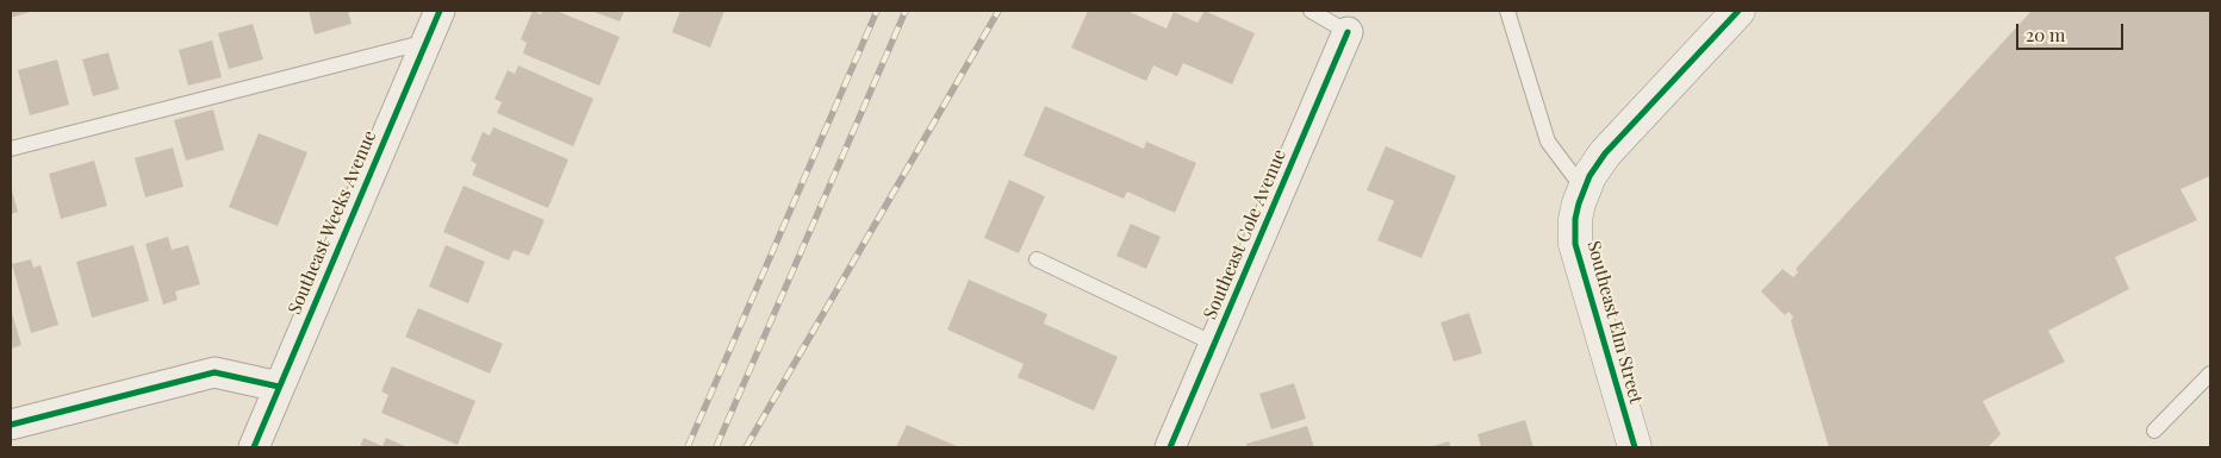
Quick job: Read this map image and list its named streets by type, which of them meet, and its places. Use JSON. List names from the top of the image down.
{
  "streets": {
    "street": ["Southeast Weeks Avenue", "Southeast Cole Avenue", "Southeast Elm Street"]
  },
  "scale_bar": "20 m"
}
